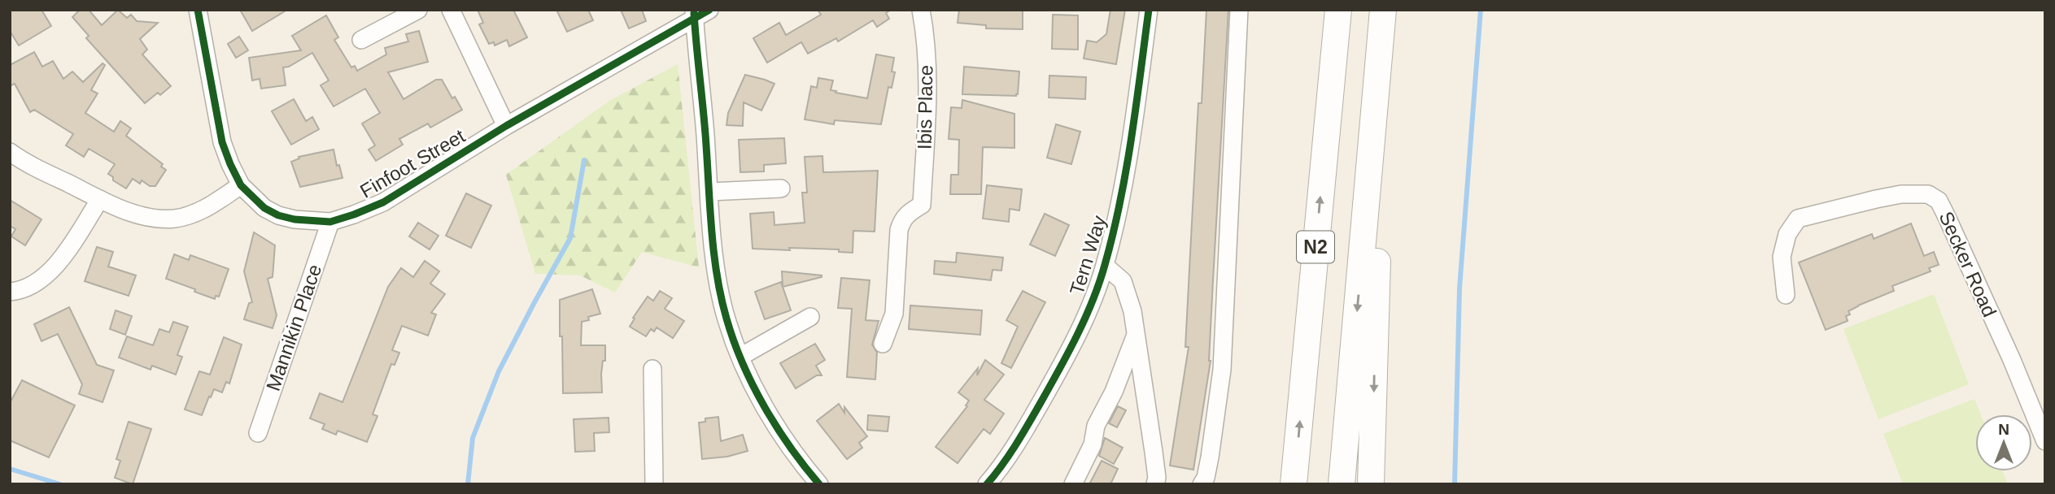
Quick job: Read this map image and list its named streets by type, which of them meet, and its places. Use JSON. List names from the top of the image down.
{
  "streets": {
    "highway": ["N2"],
    "street": [
      "Ibis Place",
      "Finfoot Street",
      "Tern Way",
      "Secker Road",
      "Mannikin Place"
    ]
  },
  "crossings": [
    ["Finfoot Street", "Mannikin Place"]
  ],
  "north": "top"
}
